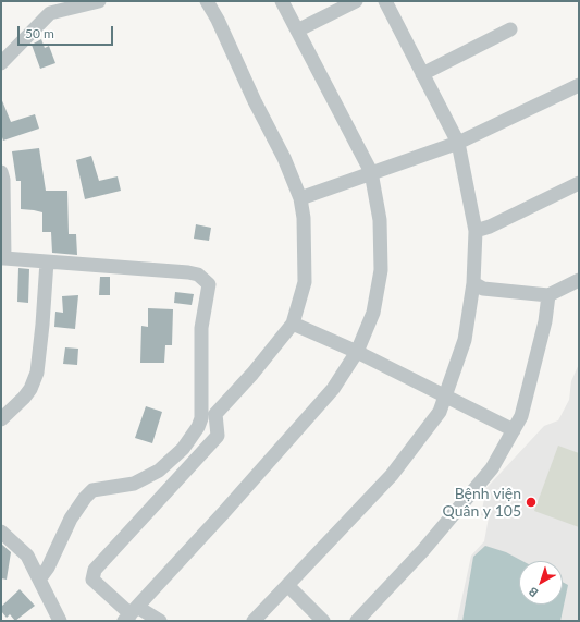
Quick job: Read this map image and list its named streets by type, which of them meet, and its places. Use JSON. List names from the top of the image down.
{
  "places": ["Bệnh viện Quân y 105"],
  "scale_bar": "50 m",
  "north": "bottom left"
}
